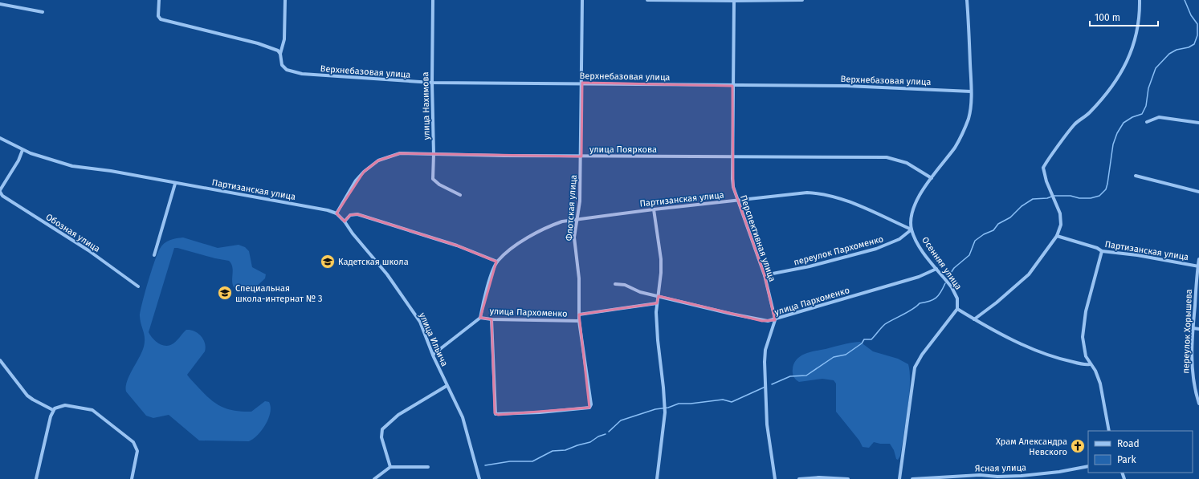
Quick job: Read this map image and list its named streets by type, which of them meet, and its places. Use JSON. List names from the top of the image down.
{
  "streets": {
    "street": [
      "Верхнебазовая улица",
      "улица Нахимова",
      "улица Пояркова",
      "Партизанская улица",
      "Флотская улица",
      "Обозная улица",
      "Перспективная улица",
      "переулок Пархоменко",
      "Осенняя улица",
      "улица Пархоменко",
      "переулок Хорышева",
      "улица Ильича",
      "Ясная улица"
    ]
  },
  "crossings": [
    ["Верхнебазовая улица", "улица Нахимова"],
    ["Верхнебазовая улица", "Флотская улица"],
    ["Верхнебазовая улица", "Перспективная улица"],
    ["улица Нахимова", "улица Пояркова"],
    ["улица Пояркова", "Партизанская улица"],
    ["улица Пояркова", "Флотская улица"],
    ["улица Пояркова", "Перспективная улица"],
    ["Партизанская улица", "Флотская улица"],
    ["Партизанская улица", "Обозная улица"],
    ["Партизанская улица", "Перспективная улица"],
    ["Партизанская улица", "переулок Пархоменко"],
    ["Партизанская улица", "Осенняя улица"],
    ["Партизанская улица", "улица Пархоменко"],
    ["Партизанская улица", "переулок Хорышева"],
    ["Флотская улица", "улица Пархоменко"],
    ["Перспективная улица", "переулок Пархоменко"],
    ["Перспективная улица", "улица Пархоменко"],
    ["переулок Пархоменко", "Осенняя улица"],
    ["Осенняя улица", "улица Пархоменко"],
    ["улица Пархоменко", "улица Ильича"]
  ],
  "places": {
    "school or university": ["Кадетская школа", "Специальная школа-интернат № 3"],
    "church": ["Храм Александра Невского"]
  },
  "legend": ["Road", "Park"],
  "scale_bar": "100 m"
}
